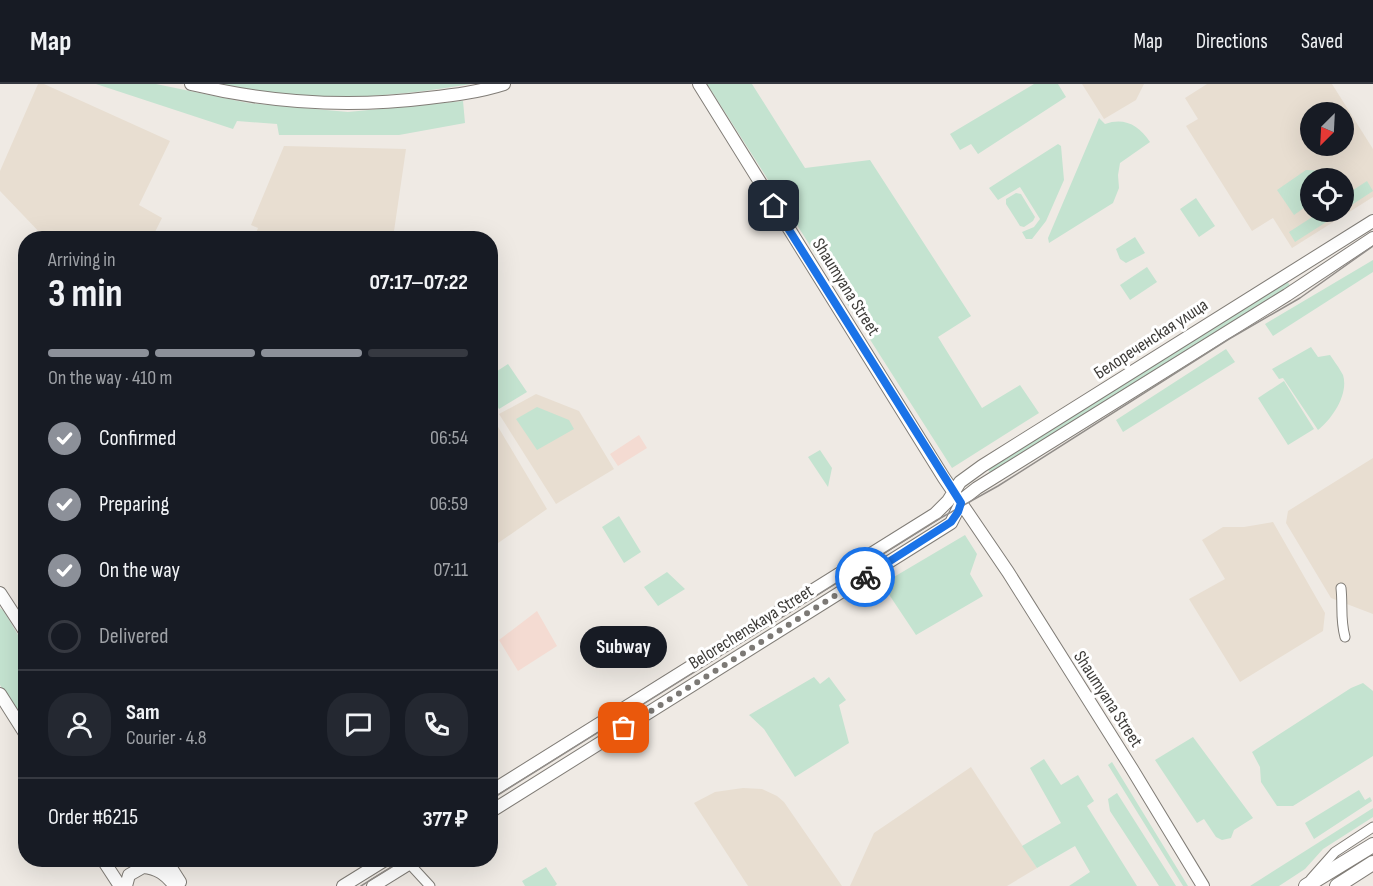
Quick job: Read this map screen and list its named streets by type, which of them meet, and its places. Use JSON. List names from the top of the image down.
{
  "streets": {
    "street": ["Shaumyana Street", "Белореченская улица", "Belorechenskaya Street"]
  },
  "crossings": [
    ["Shaumyana Street", "Белореченская улица"],
    ["Shaumyana Street", "Belorechenskaya Street"],
    ["Белореченская улица", "Belorechenskaya Street"]
  ],
  "places": ["Subway"],
  "north": "bottom left",
  "page": {
    "header": "Map",
    "nav": ["Map", "Directions", "Saved"],
    "heading": ["3 min", "Arriving in", "07:17–07:22"],
    "panel": [
      "Sam",
      "Courier · 4.8",
      "Order #6215",
      "377 ₽"
    ],
    "bar": "On the way · 410 m",
    "list": [
      ["Confirmed", "06:54"],
      ["Preparing", "06:59"],
      ["On the way", "07:11"],
      "Delivered"
    ],
    "bubble": "Subway"
  }
}
